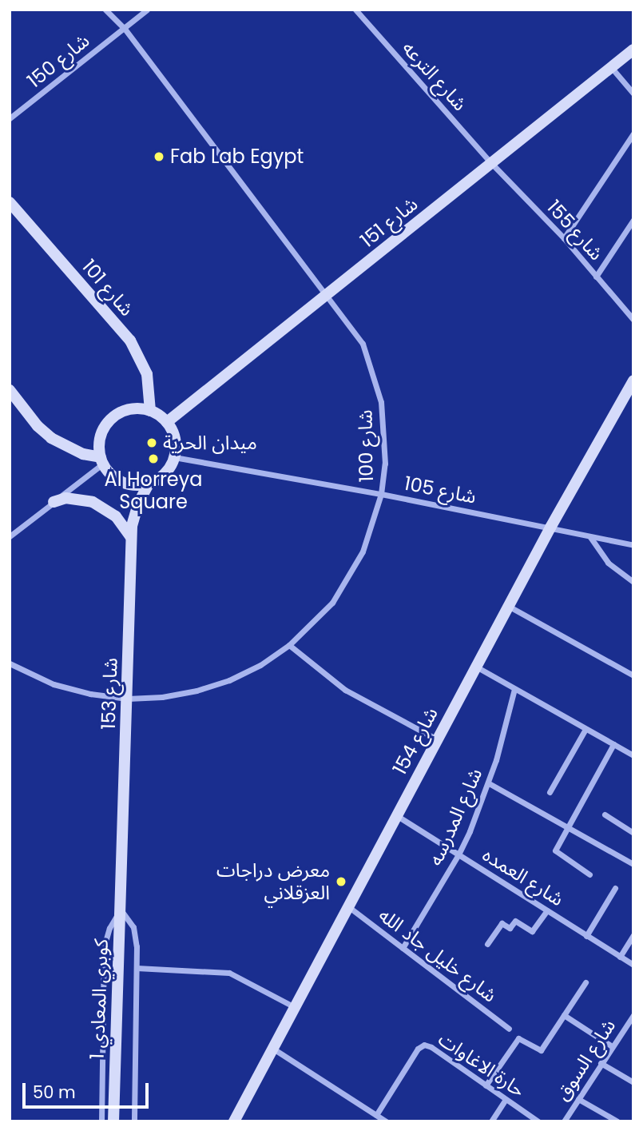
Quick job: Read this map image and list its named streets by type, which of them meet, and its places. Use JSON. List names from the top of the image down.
{
  "streets": {
    "street": [
      "شارع 150",
      "شارع الترعه",
      "شارع 151",
      "شارع 155",
      "شارع 101",
      "شارع 100",
      "شارع 105",
      "شارع 153",
      "شارع 154",
      "شارع المدرسه",
      "شارع العمده",
      "شارع خليل جاد الله",
      "كوبري المعادي 1",
      "شارع السوق",
      "حارة الاغاوات"
    ]
  },
  "crossings": [
    ["شارع 150", "شارع 100"],
    ["شارع الترعه", "شارع 151"],
    ["شارع الترعه", "شارع 155"],
    ["شارع 151", "شارع 155"],
    ["شارع 151", "شارع 101"],
    ["شارع 151", "شارع 100"],
    ["شارع 151", "شارع 105"],
    ["شارع 151", "شارع 153"],
    ["شارع 101", "شارع 105"],
    ["شارع 101", "شارع 153"],
    ["شارع 100", "شارع 105"],
    ["شارع 100", "شارع 153"],
    ["شارع 105", "شارع 153"],
    ["شارع 105", "شارع 154"],
    ["شارع 153", "كوبري المعادي 1"],
    ["شارع 154", "شارع العمده"],
    ["شارع 154", "شارع خليل جاد الله"],
    ["شارع المدرسه", "شارع العمده"],
    ["شارع المدرسه", "شارع خليل جاد الله"]
  ],
  "places": [
    "Fab Lab Egypt",
    "ميدان الحرية",
    "Al Horreya Square",
    "معرض دراجات العزقلاني"
  ],
  "scale_bar": "50 m"
}
